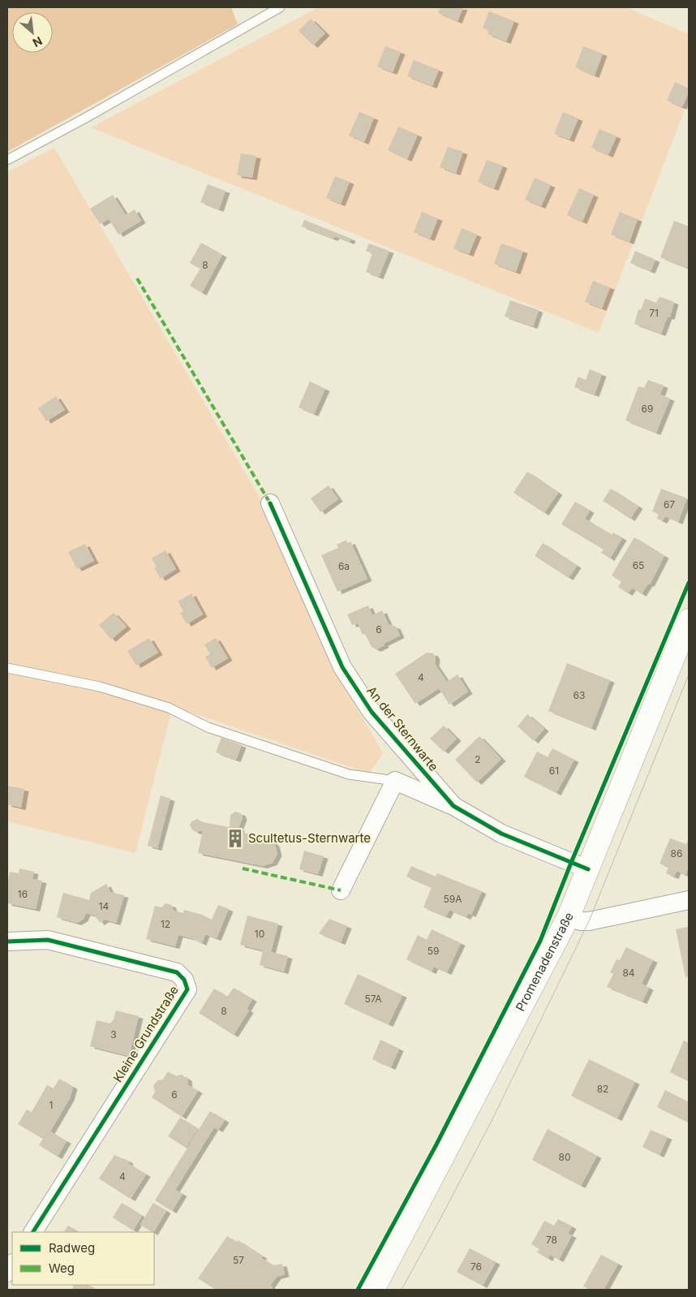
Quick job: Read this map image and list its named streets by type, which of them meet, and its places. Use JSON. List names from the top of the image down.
{
  "streets": {
    "main road": ["Promenadenstraße"],
    "street": ["An der Sternwarte", "Kleine Grundstraße"]
  },
  "crossings": [
    ["An der Sternwarte", "Promenadenstraße"]
  ],
  "places": {
    "building": ["Scultetus-Sternwarte"]
  },
  "house_numbers": [
    "8",
    "71",
    "69",
    "67",
    "65",
    "6a",
    "6",
    "4",
    "63",
    "2",
    "61",
    "86",
    "16",
    "59A",
    "14",
    "12",
    "10",
    "59",
    "84",
    "57A",
    "8",
    "3",
    "82",
    "6",
    "1",
    "80",
    "4",
    "78",
    "57",
    "76"
  ],
  "legend": ["Radweg", "Weg"],
  "north": "bottom right"
}
